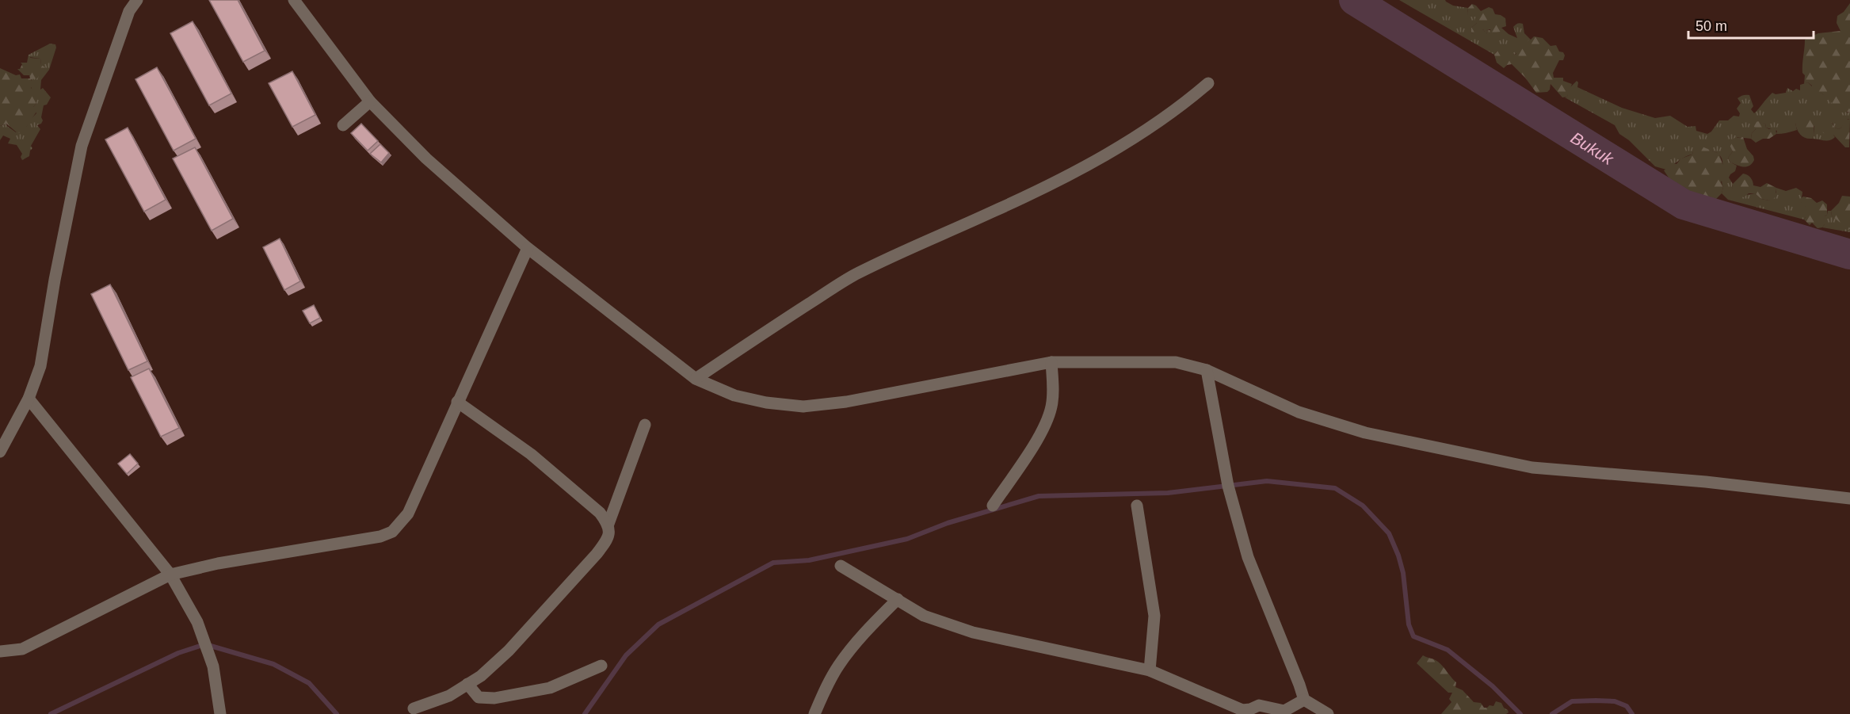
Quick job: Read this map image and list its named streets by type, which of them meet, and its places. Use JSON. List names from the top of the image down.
{
  "water": ["Bukuk"],
  "scale_bar": "50 m"
}
